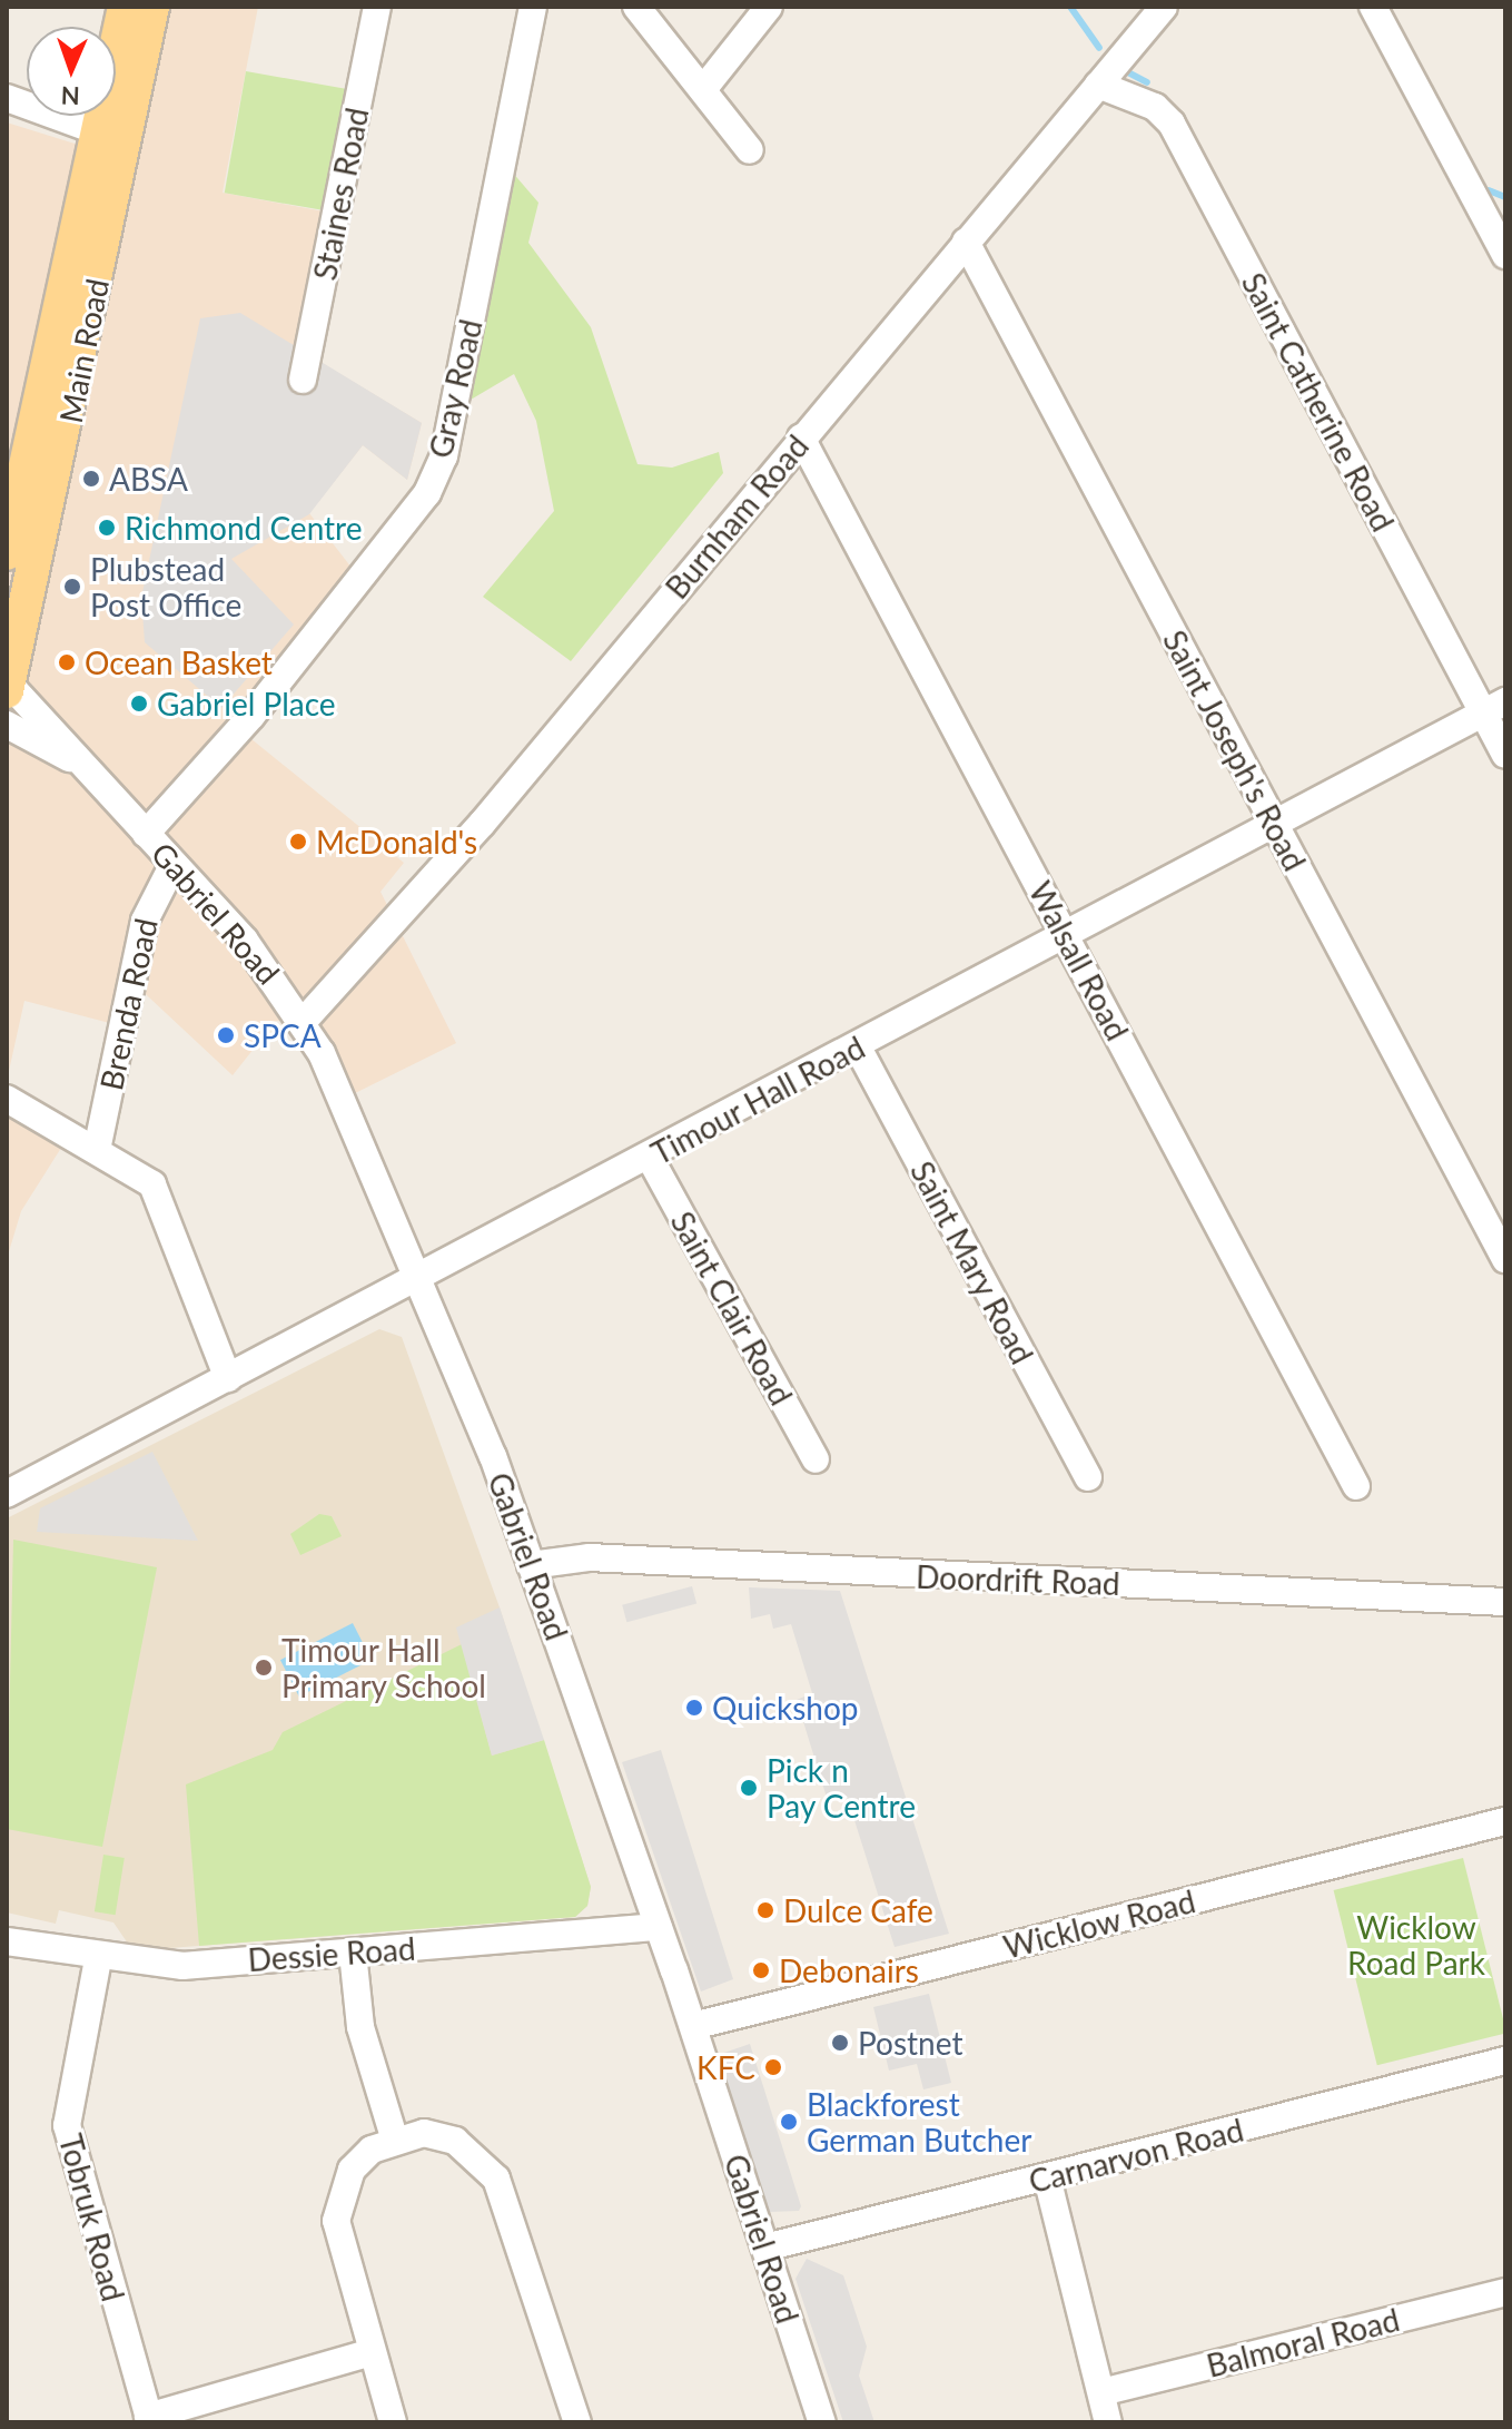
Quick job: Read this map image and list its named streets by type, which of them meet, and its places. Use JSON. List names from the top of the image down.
{
  "streets": {
    "main road": ["Main Road"],
    "street": [
      "Staines Road",
      "Gray Road",
      "Saint Catherine Road",
      "Burnham Road",
      "Saint Joseph's Road",
      "Gabriel Road",
      "Walsall Road",
      "Brenda Road",
      "Timour Hall Road",
      "Saint Mary Road",
      "Saint Clair Road",
      "Doordrift Road",
      "Wicklow Road",
      "Dessie Road",
      "Carnarvon Road",
      "Tobruk Road",
      "Balmoral Road"
    ]
  },
  "crossings": [
    ["Main Road", "Gabriel Road"],
    ["Gray Road", "Gabriel Road"],
    ["Saint Catherine Road", "Burnham Road"],
    ["Saint Catherine Road", "Timour Hall Road"],
    ["Burnham Road", "Saint Joseph's Road"],
    ["Burnham Road", "Gabriel Road"],
    ["Burnham Road", "Walsall Road"],
    ["Saint Joseph's Road", "Timour Hall Road"],
    ["Gabriel Road", "Brenda Road"],
    ["Gabriel Road", "Timour Hall Road"],
    ["Gabriel Road", "Doordrift Road"],
    ["Gabriel Road", "Wicklow Road"],
    ["Gabriel Road", "Dessie Road"],
    ["Gabriel Road", "Carnarvon Road"],
    ["Walsall Road", "Timour Hall Road"],
    ["Timour Hall Road", "Saint Mary Road"],
    ["Timour Hall Road", "Saint Clair Road"],
    ["Dessie Road", "Tobruk Road"]
  ],
  "parks": ["Wicklow Road Park"],
  "places": [
    "ABSA",
    "Richmond Centre",
    "Plubstead Post Office",
    "Ocean Basket",
    "Gabriel Place",
    "McDonald's",
    "SPCA",
    "Timour Hall Primary School",
    "Quickshop",
    "Pick n Pay Centre",
    "Dulce Cafe",
    "Debonairs",
    "Postnet",
    "KFC",
    "Blackforest German Butcher"
  ],
  "north": "bottom"
}
